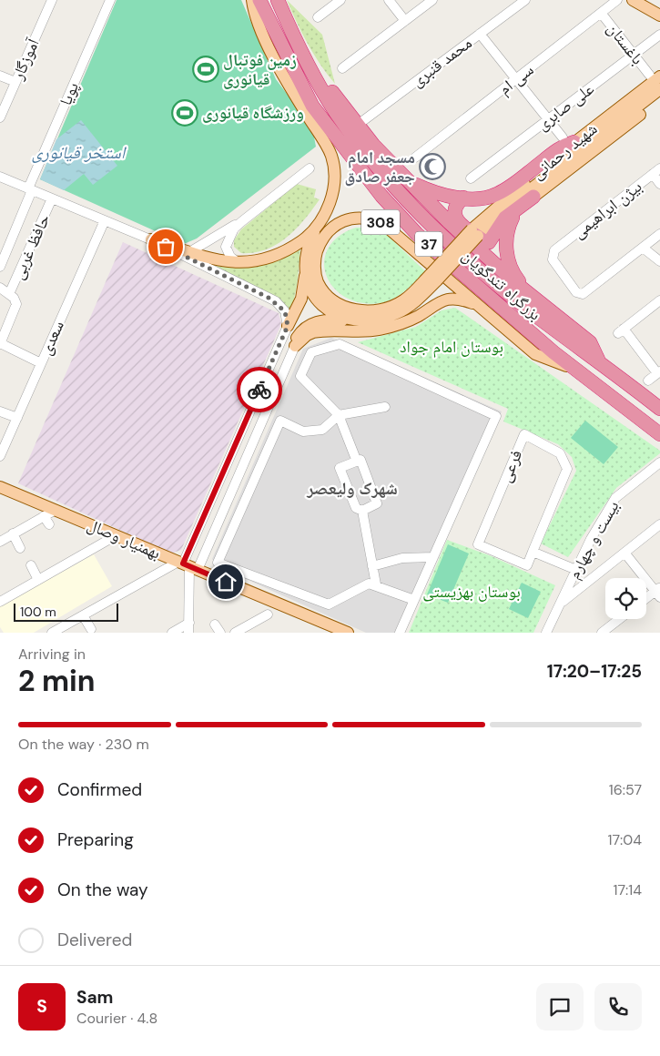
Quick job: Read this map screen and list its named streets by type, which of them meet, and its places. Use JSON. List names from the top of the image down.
{
  "streets": {
    "highway": ["37", "بزرگراه تندگویان"],
    "main road": ["شهید رحمانی", "308", "بهمنیار وصال"],
    "street": [
      "باغستان",
      "آموزگار",
      "محمد قنبری",
      "سی ام",
      "پویا",
      "علی صابری",
      "بیژن ابراهیمی",
      "حافظ غربی",
      "سعدی",
      "فرعی",
      "بیست و چهارم"
    ]
  },
  "crossings": [
    ["باغستان", "سی ام"],
    ["باغستان", "علی صابری"],
    ["باغستان", "شهید رحمانی"],
    ["پویا", "حافظ غربی"],
    ["شهید رحمانی", "308"],
    ["308", "بزرگراه تندگویان"]
  ],
  "districts": ["شهرک ولیعصر"],
  "water": ["استخر قیانوری"],
  "parks": ["بوستان امام جواد", "بوستان بهزیستی"],
  "places": {
    "sports": ["زمین فوتبال قیانوری", "ورزشگاه قیانوری"],
    "mosque": ["مسجد امام جعفر صادق"]
  },
  "scale_bar": "100 m",
  "page": {
    "scale": "100 m",
    "heading": ["2 min", "Arriving in", "17:20–17:25"],
    "panel": ["Sam", "Courier · 4.8"],
    "bar": "On the way · 230 m",
    "list": [
      ["Confirmed", "16:57"],
      ["Preparing", "17:04"],
      ["On the way", "17:14"],
      "Delivered"
    ],
    "round": "S"
  }
}
